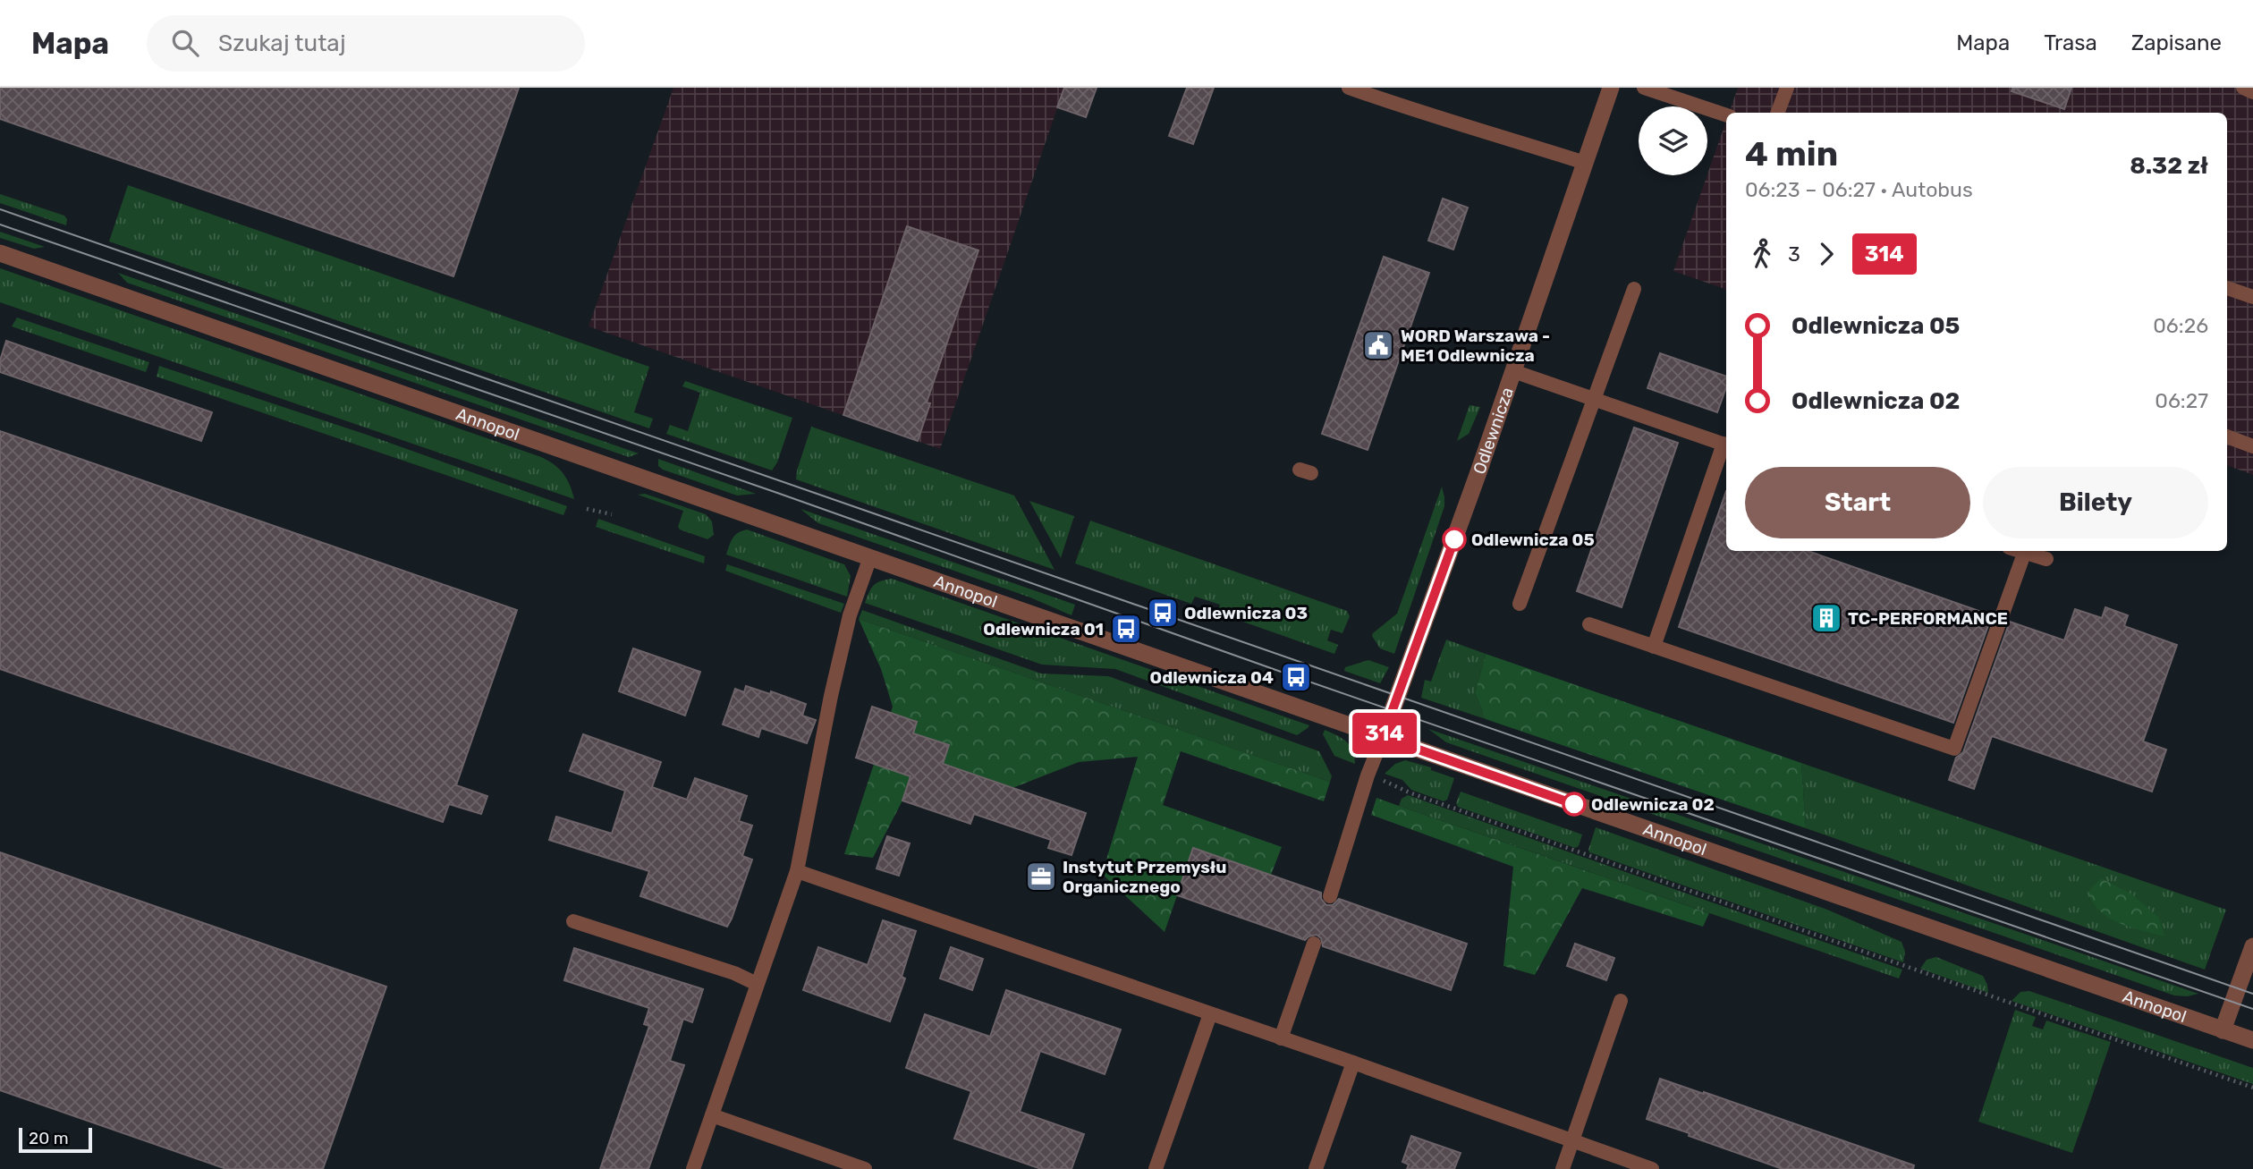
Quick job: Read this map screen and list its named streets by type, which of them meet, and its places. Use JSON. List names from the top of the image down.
{
  "streets": {
    "street": ["Annopol", "Odlewnicza"]
  },
  "crossings": [
    ["Annopol", "Odlewnicza"]
  ],
  "places": {
    "public building": ["WORD Warszawa - ME1 Odlewnicza"],
    "other": ["Odlewnicza 05", "Odlewnicza 02"],
    "bus stop": ["Odlewnicza 03", "Odlewnicza 01", "Odlewnicza 04"],
    "building": ["TC-PERFORMANCE"],
    "office": ["Instytut Przemysłu Organicznego"]
  },
  "lines": ["bus line 314"],
  "scale_bar": "20 m",
  "page": {
    "header": "Mapa",
    "search": "Szukaj tutaj",
    "nav": ["Mapa", "Trasa", "Zapisane"],
    "on_map": "314",
    "heading": ["4 min", "06:23 – 06:27 · Autobus", "8.32 zł"],
    "legs": ["3", "314"],
    "list": [
      {
        "name": "Odlewnicza 05",
        "value": "06:26"
      },
      {
        "name": "Odlewnicza 02",
        "value": "06:27"
      }
    ],
    "buttons": ["Start", "Bilety"],
    "scale": "20 m"
  }
}
